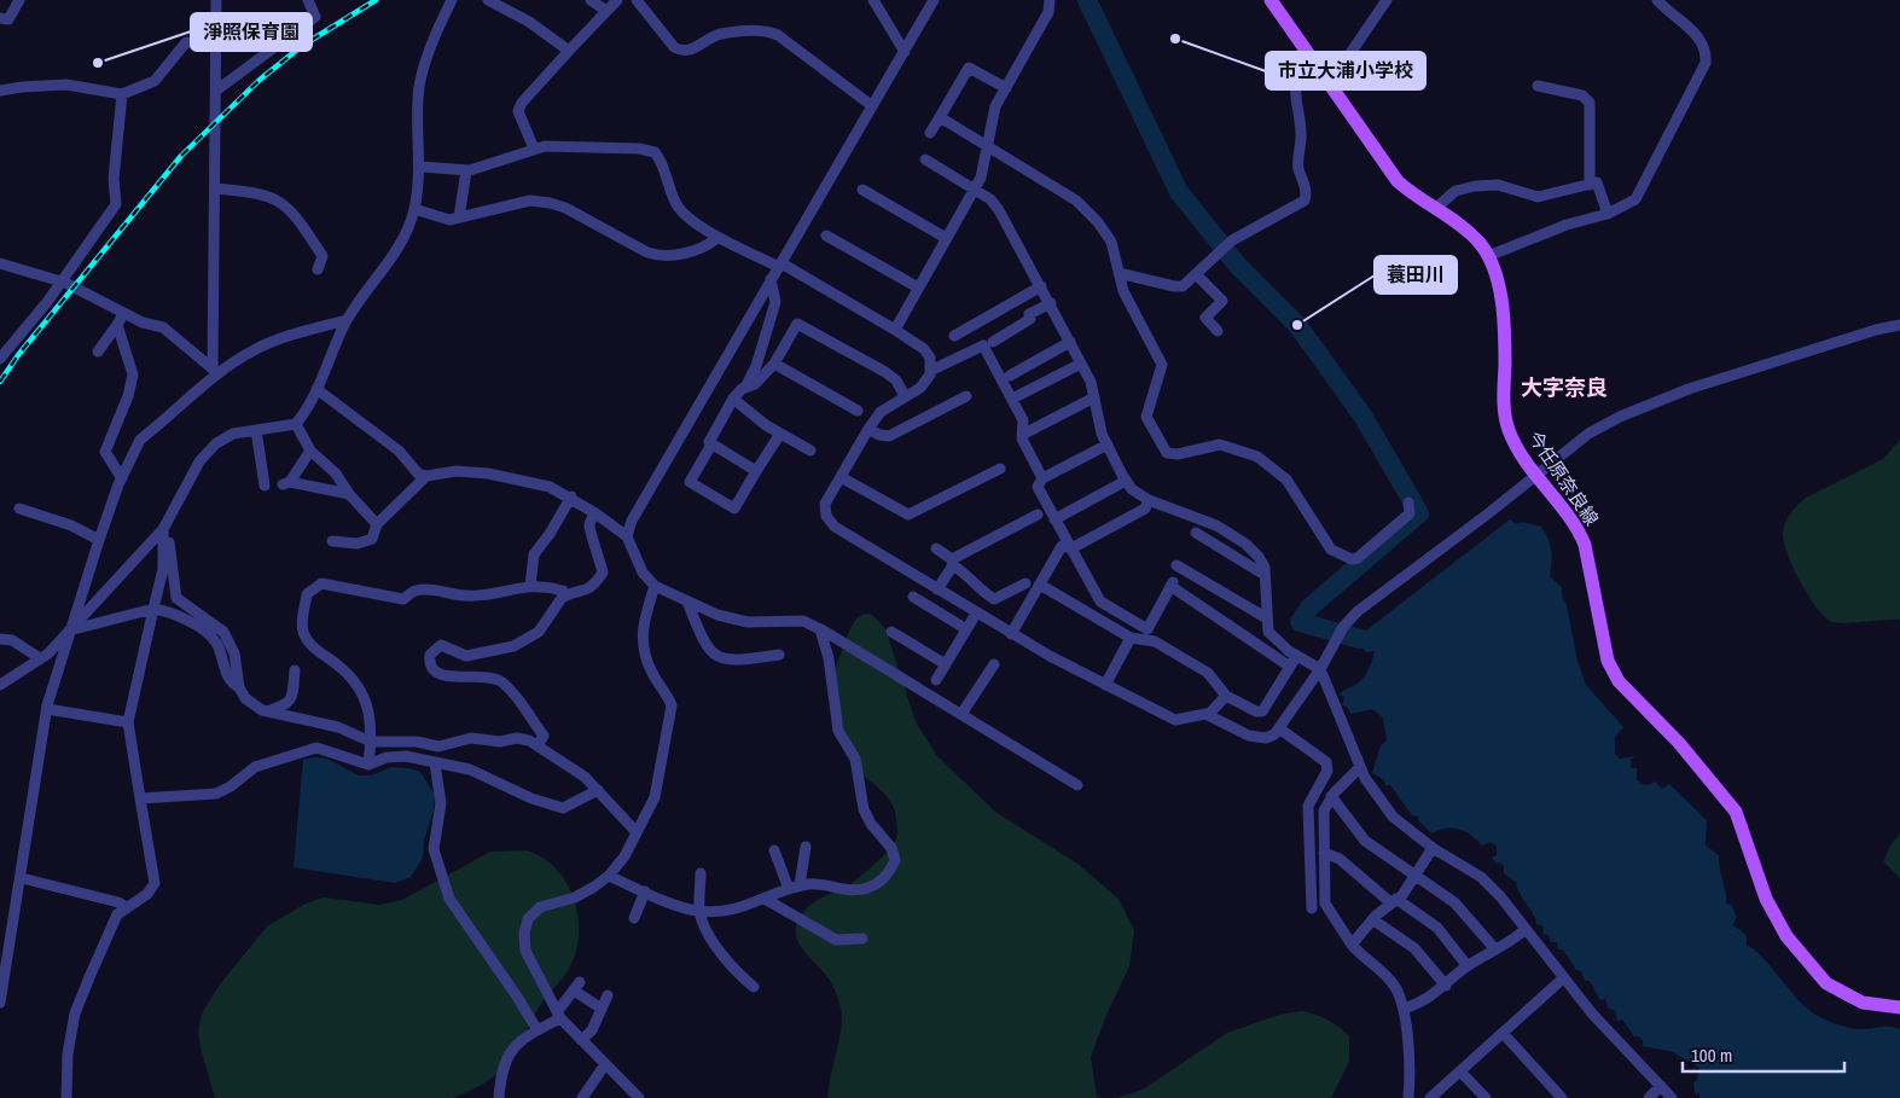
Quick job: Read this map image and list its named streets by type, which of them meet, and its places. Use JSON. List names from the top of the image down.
{
  "streets": {
    "main road": ["今任原奈良線"]
  },
  "districts": ["大字奈良"],
  "places": ["市立大浦小学校", "淨照保育園", "蓑田川"],
  "scale_bar": "100 m"
}
